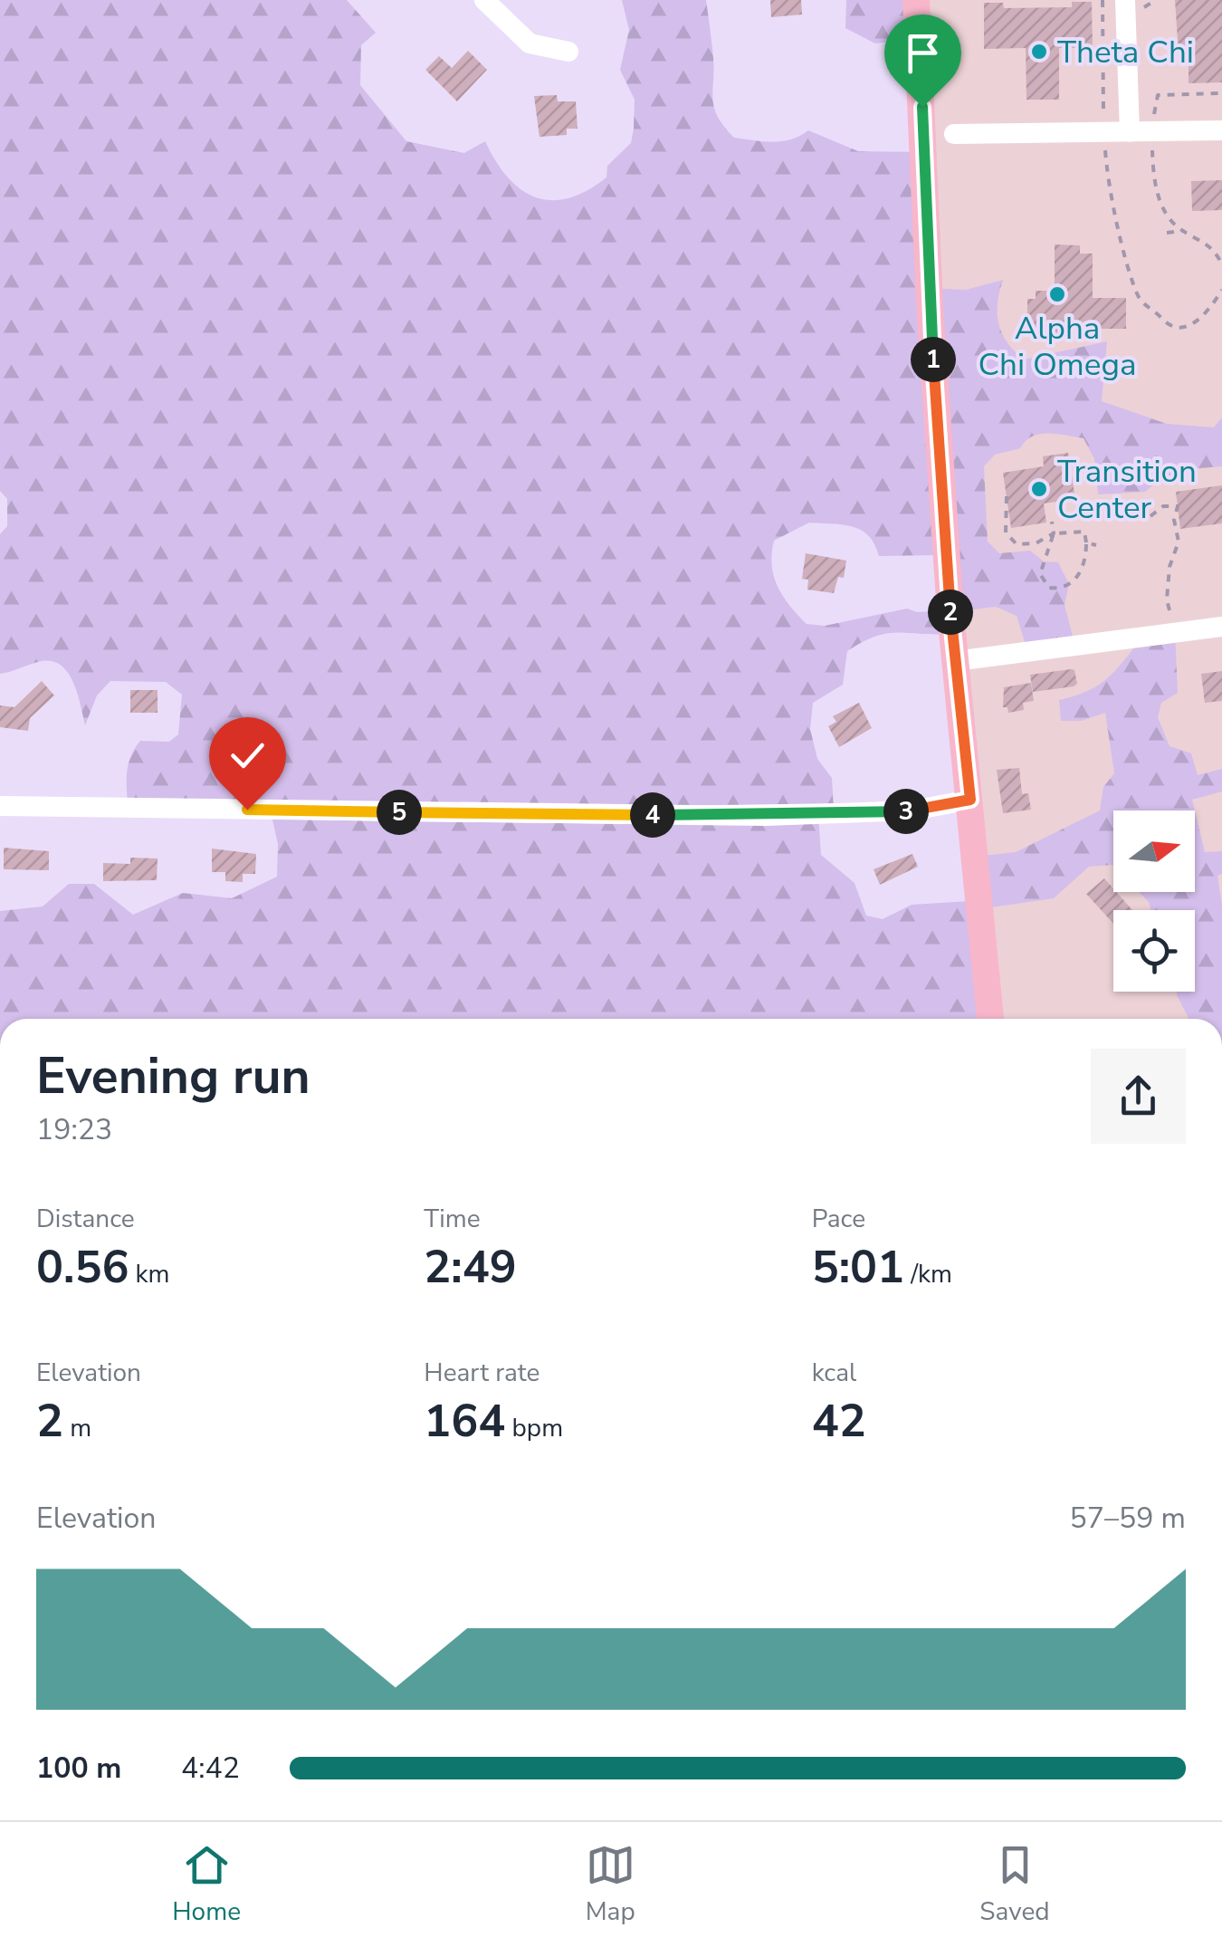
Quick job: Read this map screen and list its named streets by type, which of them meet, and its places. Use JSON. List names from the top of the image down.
{
  "places": ["Theta Chi", "Alpha Chi Omega", "Transition Center"],
  "north": "right",
  "page": {
    "pins": [
      "1",
      "2",
      "3",
      "5",
      "4"
    ],
    "heading": ["Evening run", "19:23"],
    "stats": [
      ["Distance", "0.56 km"],
      ["Time", "2:49"],
      ["Pace", "5:01 /km"],
      ["Elevation", "2 m"],
      ["Heart rate", "164 bpm"],
      ["kcal", "42"]
    ],
    "chart": ["Elevation", "57–59 m"],
    "list": [
      {
        "name": "100 m",
        "note": "4:42"
      }
    ],
    "tabs": ["Home", "Map", "Saved"]
  }
}
